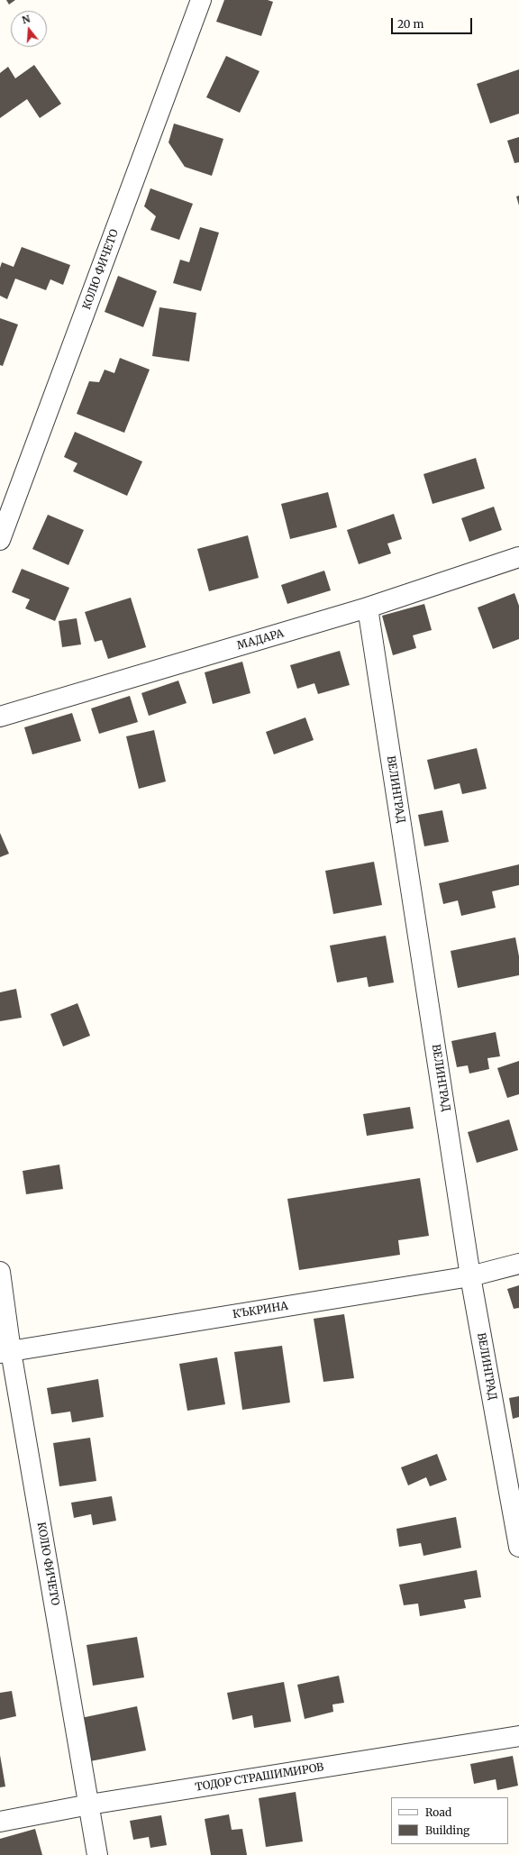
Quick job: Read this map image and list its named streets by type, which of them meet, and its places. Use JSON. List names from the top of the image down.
{
  "streets": {
    "street": [
      "КОЛЮ ФИЧЕТО",
      "МАДАРА",
      "ВЕЛИНГРАД",
      "КЪКРИНА",
      "ТОДОР СТРАШИМИРОВ"
    ]
  },
  "crossings": [
    ["КОЛЮ ФИЧЕТО", "КЪКРИНА"],
    ["КОЛЮ ФИЧЕТО", "ТОДОР СТРАШИМИРОВ"],
    ["МАДАРА", "ВЕЛИНГРАД"],
    ["ВЕЛИНГРАД", "КЪКРИНА"]
  ],
  "legend": ["Road", "Building"],
  "scale_bar": "20 m",
  "north": "top"
}
